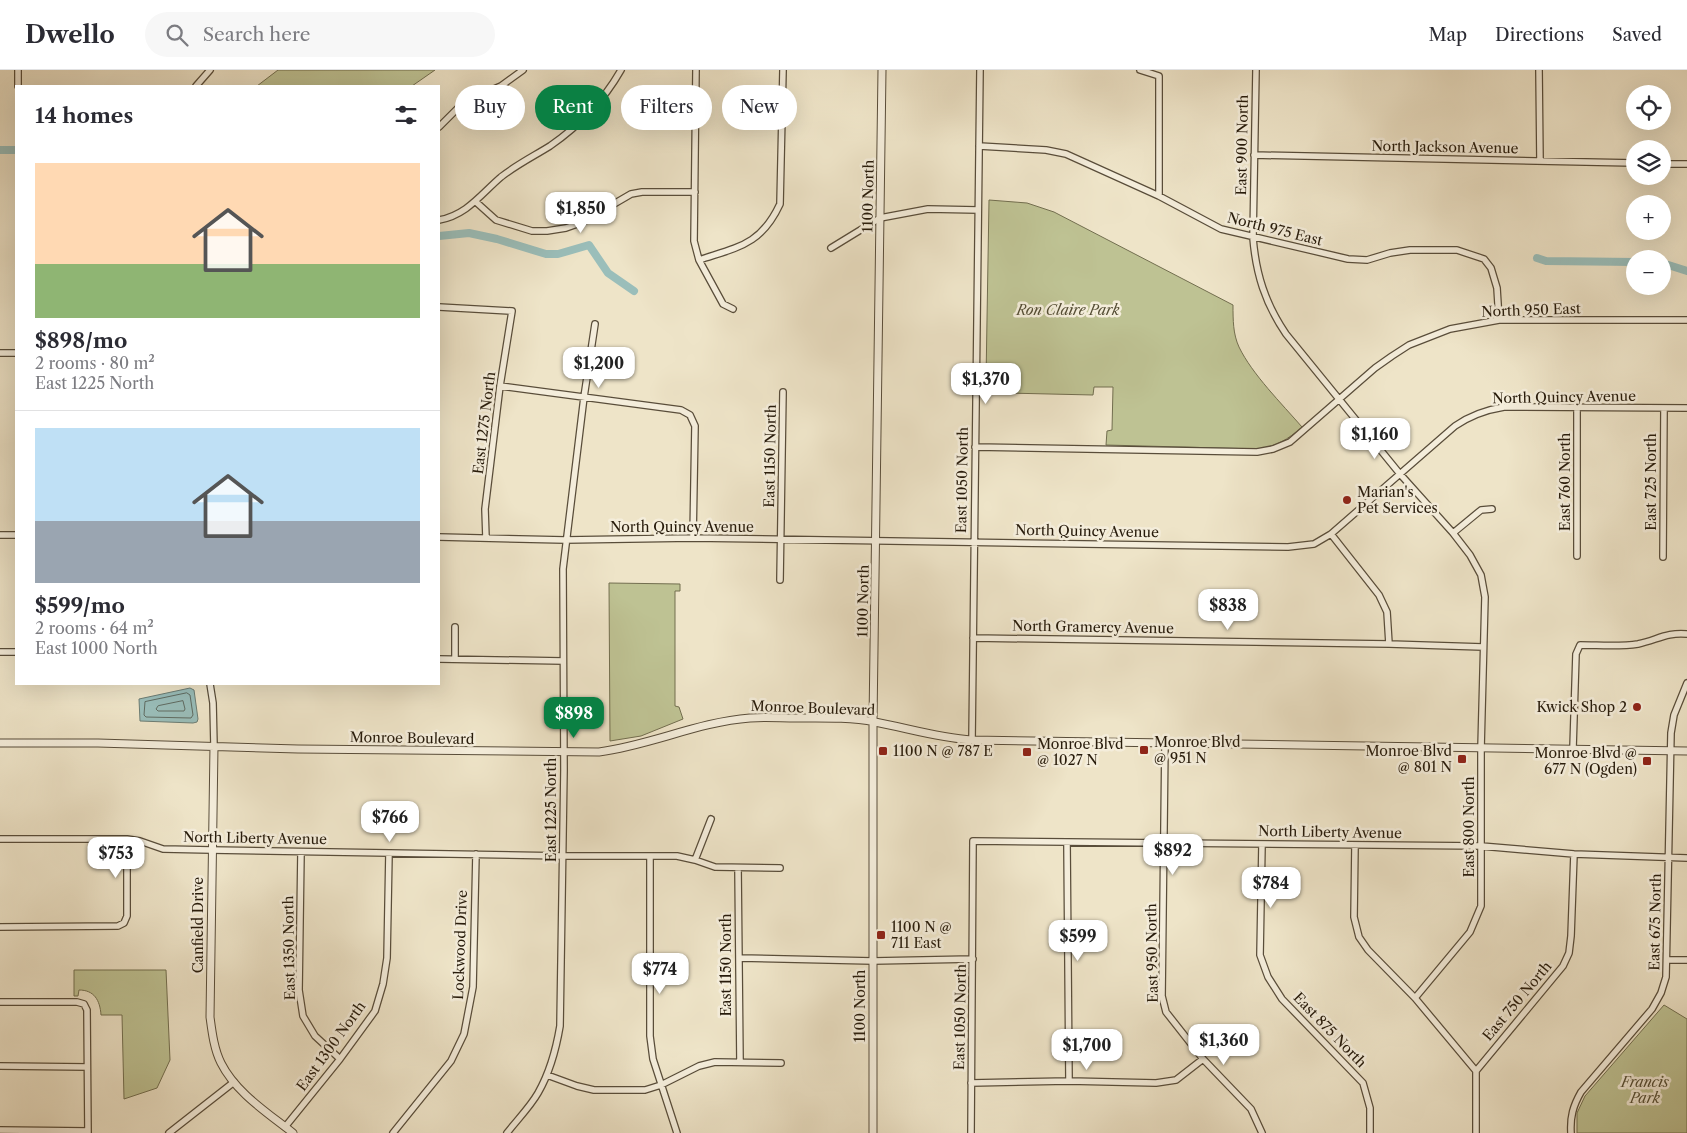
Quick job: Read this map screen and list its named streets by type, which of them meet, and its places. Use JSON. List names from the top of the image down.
{
  "streets": {
    "street": [
      "East 900 North",
      "North Jackson Avenue",
      "1100 North",
      "North 975 East",
      "North 950 East",
      "North Quincy Avenue",
      "East 1275 North",
      "East 1150 North",
      "East 1050 North",
      "East 760 North",
      "East 725 North",
      "North Gramercy Avenue",
      "Monroe Boulevard",
      "East 1225 North",
      "East 800 North",
      "North Liberty Avenue",
      "East 675 North",
      "Canfield Drive",
      "Lockwood Drive",
      "East 1350 North",
      "East 950 North",
      "East 750 North",
      "East 875 North",
      "East 1300 North"
    ]
  },
  "crossings": [
    ["East 900 North", "North Jackson Avenue"],
    ["East 900 North", "North 975 East"],
    ["East 900 North", "North 950 East"],
    ["East 900 North", "North Quincy Avenue"],
    ["East 900 North", "East 800 North"],
    ["1100 North", "North Quincy Avenue"],
    ["1100 North", "Monroe Boulevard"],
    ["North 975 East", "North 950 East"],
    ["North 975 East", "East 1050 North"],
    ["North 950 East", "East 1050 North"],
    ["North Quincy Avenue", "East 1275 North"],
    ["North Quincy Avenue", "East 1150 North"],
    ["North Quincy Avenue", "East 1050 North"],
    ["North Quincy Avenue", "East 760 North"],
    ["North Quincy Avenue", "East 725 North"],
    ["North Quincy Avenue", "East 1225 North"],
    ["East 1150 North", "North Liberty Avenue"],
    ["East 1050 North", "North Gramercy Avenue"],
    ["East 1050 North", "Monroe Boulevard"],
    ["East 1050 North", "North Liberty Avenue"],
    ["North Gramercy Avenue", "East 800 North"],
    ["Monroe Boulevard", "East 1225 North"],
    ["Monroe Boulevard", "East 800 North"],
    ["Monroe Boulevard", "East 675 North"],
    ["Monroe Boulevard", "Canfield Drive"],
    ["Monroe Boulevard", "East 950 North"],
    ["East 1225 North", "North Liberty Avenue"],
    ["East 800 North", "North Liberty Avenue"],
    ["North Liberty Avenue", "East 675 North"],
    ["North Liberty Avenue", "Canfield Drive"],
    ["North Liberty Avenue", "Lockwood Drive"],
    ["North Liberty Avenue", "East 1350 North"],
    ["North Liberty Avenue", "East 950 North"],
    ["North Liberty Avenue", "East 750 North"],
    ["North Liberty Avenue", "East 875 North"],
    ["North Liberty Avenue", "East 1300 North"],
    ["Canfield Drive", "East 1300 North"],
    ["East 1350 North", "East 1300 North"]
  ],
  "parks": ["Ron Claire Park", "Francis Park"],
  "places": {
    "other": ["Marian's Pet Services", "Kwick Shop 2"],
    "transit": [
      "Monroe Blvd @ 951 N",
      "1100 N @ 787 E",
      "Monroe Blvd @ 1027 N",
      "Monroe Blvd @ 801 N",
      "Monroe Blvd @ 677 N (Ogden)",
      "1100 N @ 711 East"
    ]
  },
  "page": {
    "header": "Dwello",
    "search": "Search here",
    "nav": ["Map", "Directions", "Saved"],
    "map_buttons": ["+", "−"],
    "chip": [
      "Buy",
      "Rent",
      "Filters",
      "New"
    ],
    "heading": "14 homes",
    "list": [
      {
        "name": "$898/mo",
        "note": "2 rooms · 80 m² · East 1225 North"
      },
      {
        "name": "$599/mo",
        "note": "2 rooms · 64 m² · East 1000 North"
      }
    ],
    "price": [
      "$1,850",
      "$1,200",
      "$1,370",
      "$1,160",
      "$838",
      "$898",
      "$766",
      "$892",
      "$753",
      "$784",
      "$599",
      "$774",
      "$1,360",
      "$1,700"
    ]
  }
}
